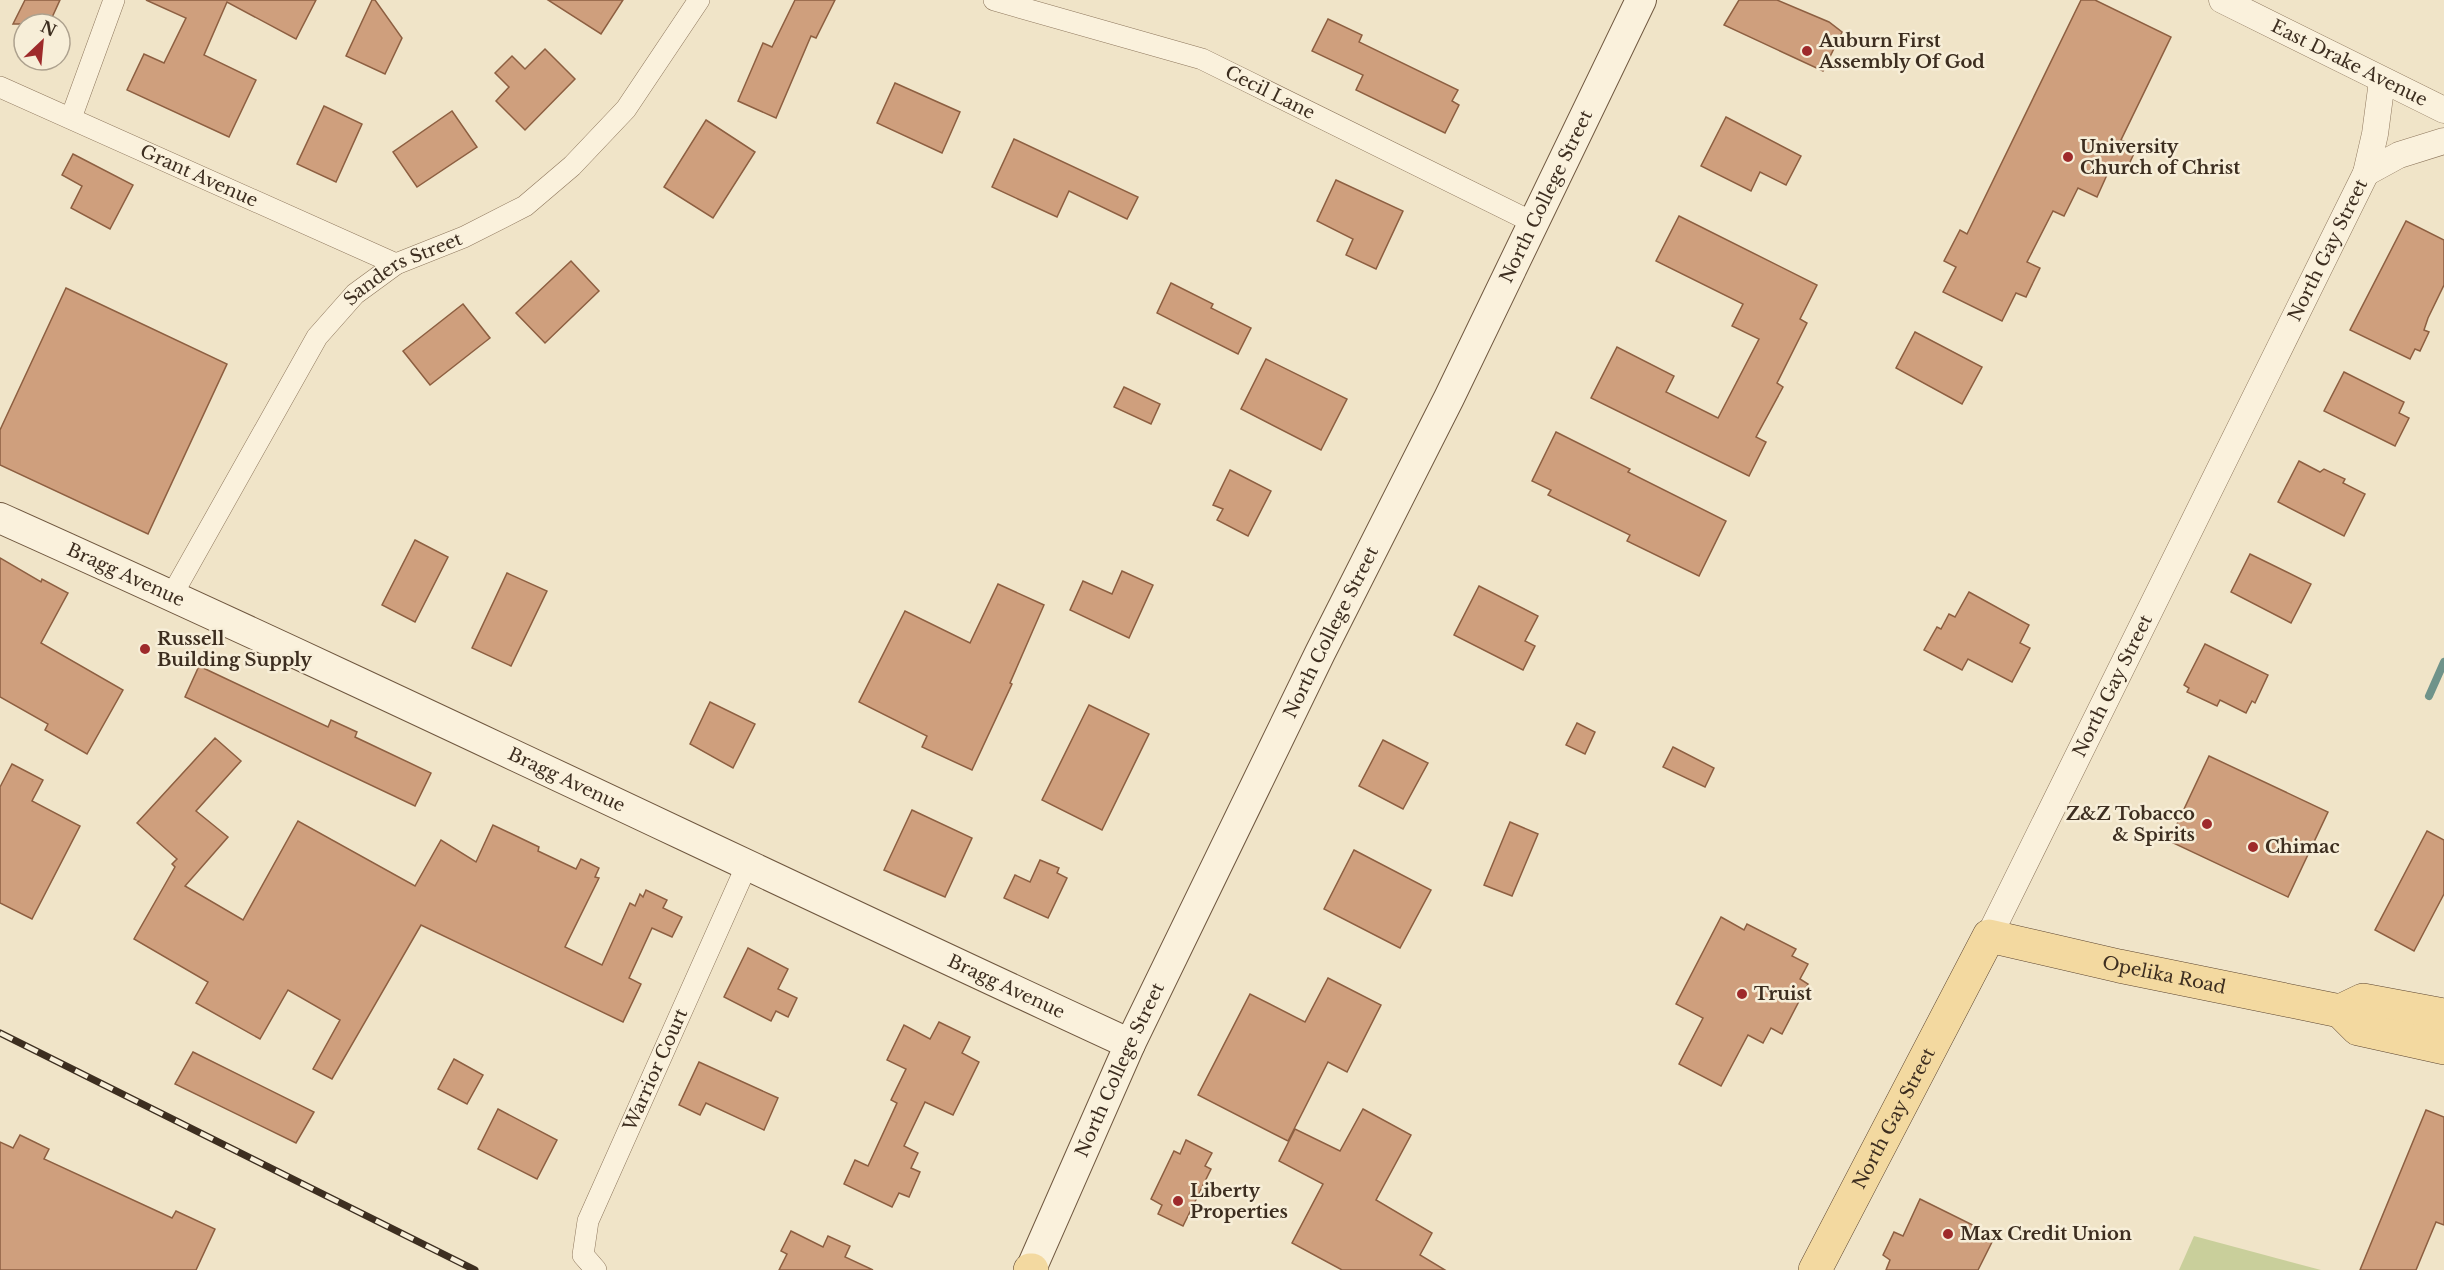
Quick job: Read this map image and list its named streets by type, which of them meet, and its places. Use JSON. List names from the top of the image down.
{
  "streets": {
    "main road": [
      "North College Street",
      "North Gay Street",
      "Bragg Avenue",
      "Opelika Road"
    ],
    "street": [
      "East Drake Avenue",
      "Cecil Lane",
      "Grant Avenue",
      "Sanders Street",
      "Warrior Court"
    ]
  },
  "crossings": [
    ["Cecil Lane", "North College Street"],
    ["Grant Avenue", "Sanders Street"],
    ["North College Street", "Bragg Avenue"],
    ["North Gay Street", "Opelika Road"],
    ["Sanders Street", "Bragg Avenue"],
    ["Bragg Avenue", "Warrior Court"]
  ],
  "places": [
    "Auburn First Assembly Of God",
    "University Church of Christ",
    "Russell Building Supply",
    "Z&Z Tobacco & Spirits",
    "Chimac",
    "Truist",
    "Liberty Properties",
    "Max Credit Union"
  ],
  "north": "top right"
}
